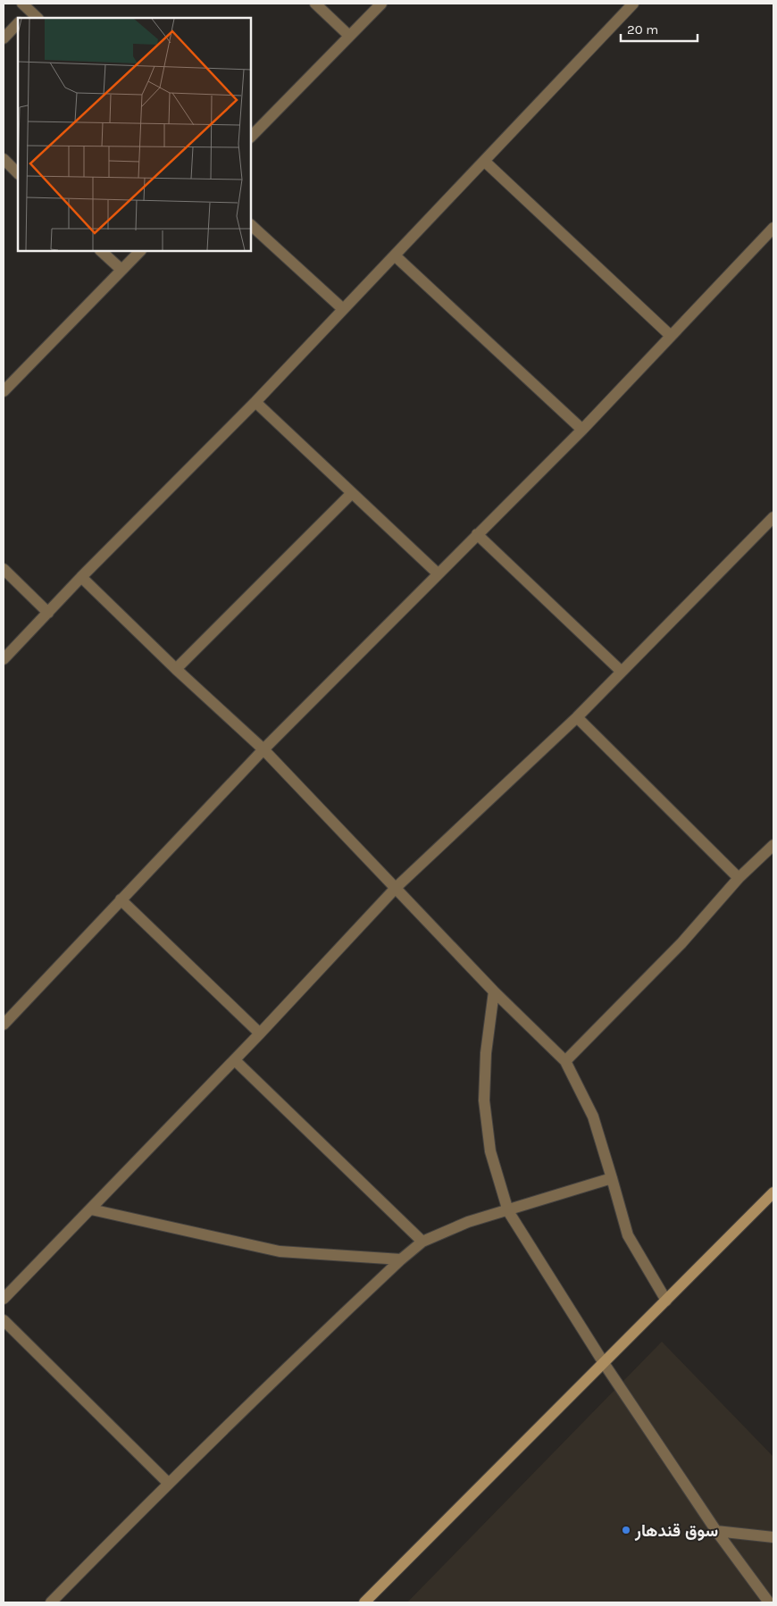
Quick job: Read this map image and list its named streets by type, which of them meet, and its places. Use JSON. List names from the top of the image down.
{
  "places": ["سوق قندهار"],
  "scale_bar": "20 m"
}
